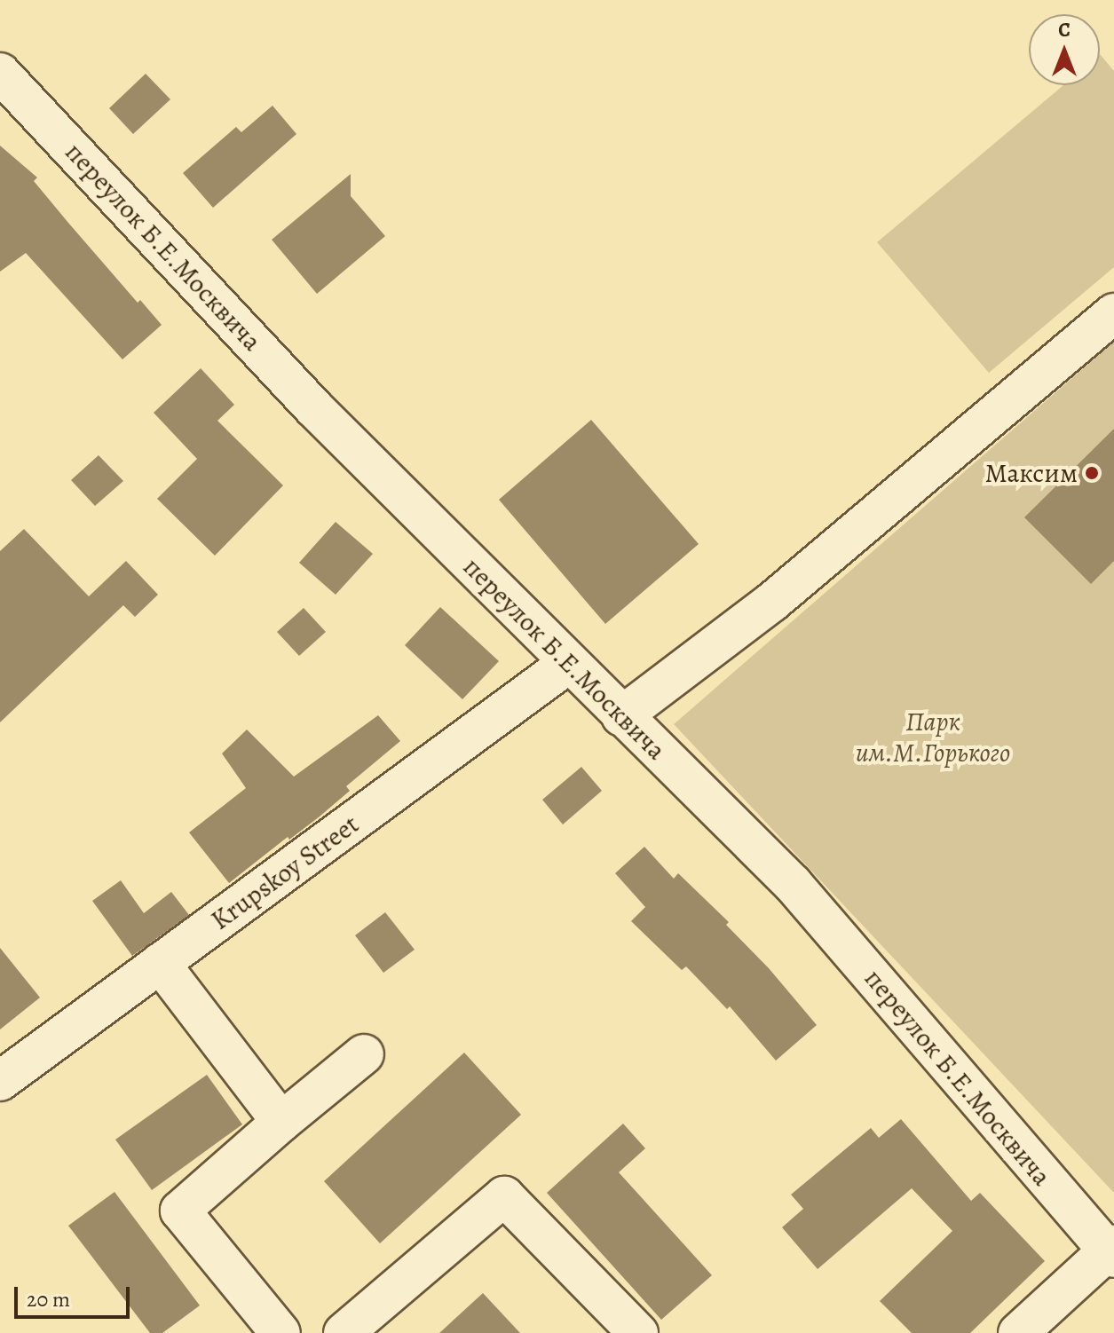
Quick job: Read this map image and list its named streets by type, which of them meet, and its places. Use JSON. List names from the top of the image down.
{
  "streets": {
    "street": ["переулок Б.Е.Москвича", "Krupskoy Street"]
  },
  "crossings": [
    ["переулок Б.Е.Москвича", "Krupskoy Street"]
  ],
  "parks": ["Парк им.М.Горького"],
  "places": ["Максим"],
  "scale_bar": "20 m",
  "north": "top"
}
